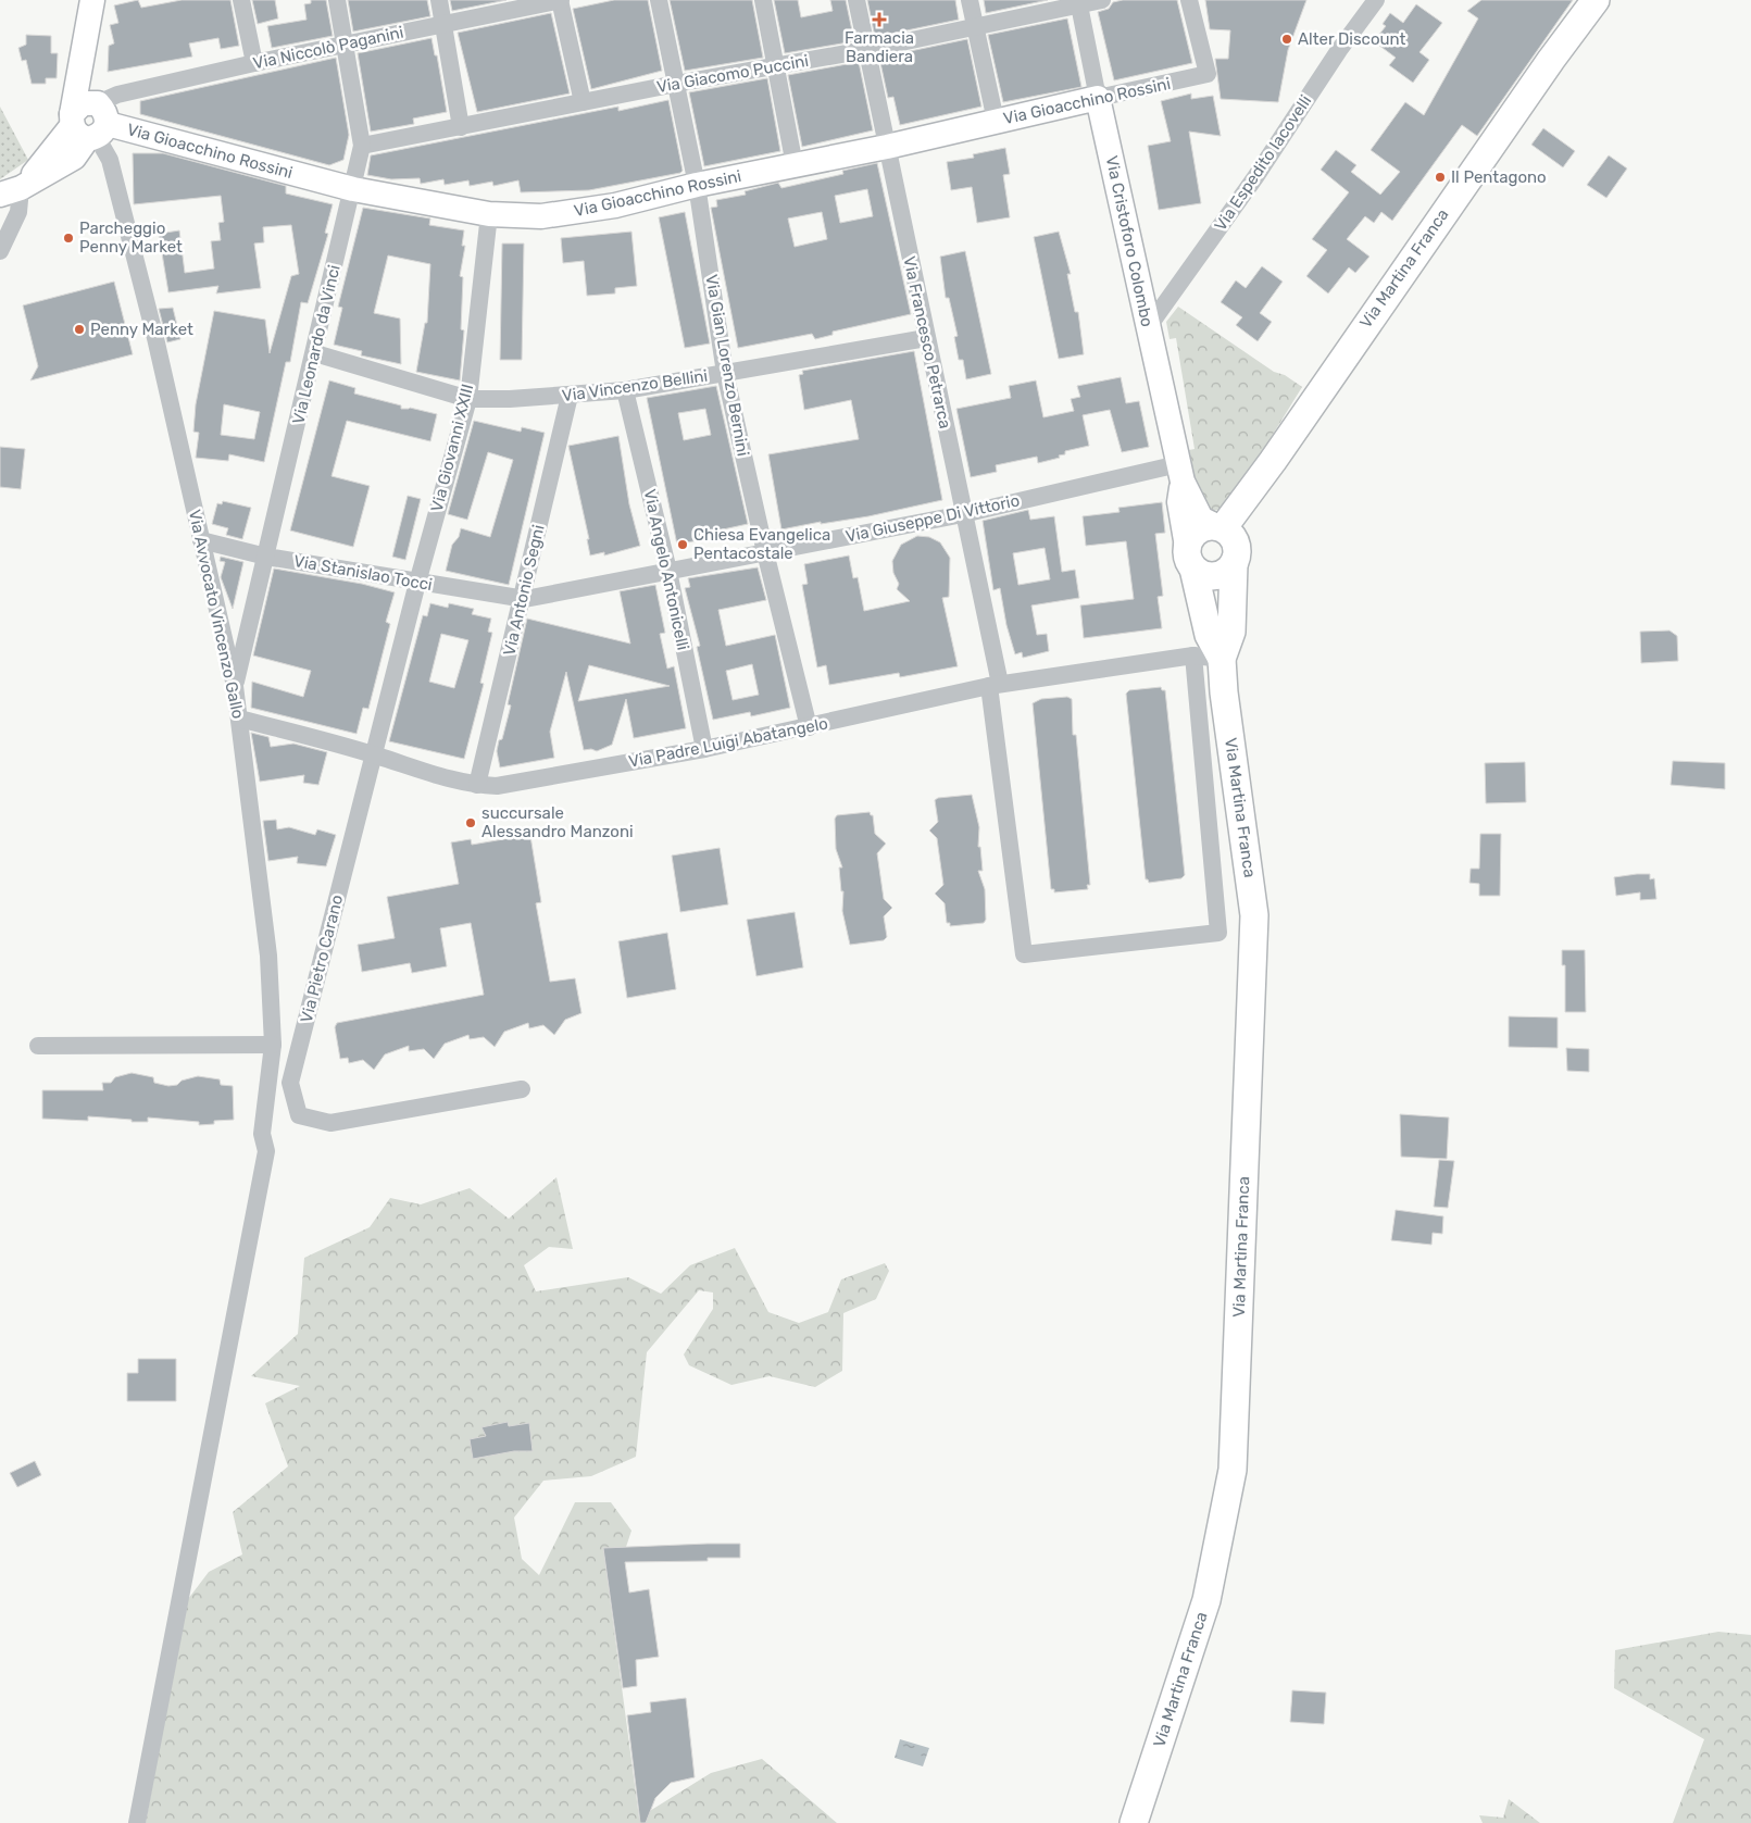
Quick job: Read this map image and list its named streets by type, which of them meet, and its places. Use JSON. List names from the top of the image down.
{
  "streets": {
    "main road": ["Via Martina Franca"],
    "street": [
      "Via Niccolò Paganini",
      "Via Giacomo Puccini",
      "Via Gioacchino Rossini",
      "Via Espedito Iacovelli",
      "Via Cristoforo Colombo",
      "Via Francesco Petrarca",
      "Via Leonardo da Vinci",
      "Via Gian Lorenzo Bernini",
      "Via Vincenzo Bellini",
      "Via Giovanni XXIII",
      "Via Giuseppe Di Vittorio",
      "Via Angelo Antonicelli",
      "Via Stanislao Tocci",
      "Via Antonio Segni",
      "Via Avvocato Vincenzo Gallo",
      "Via Padre Luigi Abatangelo",
      "Via Pietro Carano"
    ]
  },
  "crossings": [
    ["Via Niccolò Paganini", "Via Gioacchino Rossini"],
    ["Via Niccolò Paganini", "Via Leonardo da Vinci"],
    ["Via Niccolò Paganini", "Via Avvocato Vincenzo Gallo"],
    ["Via Giacomo Puccini", "Via Cristoforo Colombo"],
    ["Via Giacomo Puccini", "Via Francesco Petrarca"],
    ["Via Giacomo Puccini", "Via Leonardo da Vinci"],
    ["Via Giacomo Puccini", "Via Gian Lorenzo Bernini"],
    ["Via Gioacchino Rossini", "Via Cristoforo Colombo"],
    ["Via Gioacchino Rossini", "Via Francesco Petrarca"],
    ["Via Gioacchino Rossini", "Via Leonardo da Vinci"],
    ["Via Gioacchino Rossini", "Via Gian Lorenzo Bernini"],
    ["Via Gioacchino Rossini", "Via Giovanni XXIII"],
    ["Via Gioacchino Rossini", "Via Avvocato Vincenzo Gallo"],
    ["Via Espedito Iacovelli", "Via Cristoforo Colombo"],
    ["Via Cristoforo Colombo", "Via Martina Franca"],
    ["Via Cristoforo Colombo", "Via Giuseppe Di Vittorio"],
    ["Via Martina Franca", "Via Padre Luigi Abatangelo"],
    ["Via Francesco Petrarca", "Via Vincenzo Bellini"],
    ["Via Francesco Petrarca", "Via Giuseppe Di Vittorio"],
    ["Via Francesco Petrarca", "Via Padre Luigi Abatangelo"],
    ["Via Leonardo da Vinci", "Via Vincenzo Bellini"],
    ["Via Leonardo da Vinci", "Via Stanislao Tocci"],
    ["Via Leonardo da Vinci", "Via Avvocato Vincenzo Gallo"],
    ["Via Gian Lorenzo Bernini", "Via Vincenzo Bellini"],
    ["Via Gian Lorenzo Bernini", "Via Giuseppe Di Vittorio"],
    ["Via Gian Lorenzo Bernini", "Via Padre Luigi Abatangelo"],
    ["Via Vincenzo Bellini", "Via Giovanni XXIII"],
    ["Via Vincenzo Bellini", "Via Angelo Antonicelli"],
    ["Via Vincenzo Bellini", "Via Antonio Segni"],
    ["Via Giovanni XXIII", "Via Stanislao Tocci"],
    ["Via Giovanni XXIII", "Via Pietro Carano"],
    ["Via Giuseppe Di Vittorio", "Via Angelo Antonicelli"],
    ["Via Giuseppe Di Vittorio", "Via Stanislao Tocci"],
    ["Via Giuseppe Di Vittorio", "Via Antonio Segni"],
    ["Via Angelo Antonicelli", "Via Padre Luigi Abatangelo"],
    ["Via Stanislao Tocci", "Via Antonio Segni"],
    ["Via Stanislao Tocci", "Via Avvocato Vincenzo Gallo"],
    ["Via Stanislao Tocci", "Via Pietro Carano"],
    ["Via Antonio Segni", "Via Padre Luigi Abatangelo"],
    ["Via Avvocato Vincenzo Gallo", "Via Padre Luigi Abatangelo"],
    ["Via Padre Luigi Abatangelo", "Via Pietro Carano"]
  ],
  "places": {
    "health": ["Farmacia Bandiera"],
    "other": [
      "Alter Discount",
      "Il Pentagono",
      "Parcheggio Penny Market",
      "Penny Market",
      "Chiesa Evangelica Pentacostale",
      "succursale Alessandro Manzoni"
    ]
  }
}
